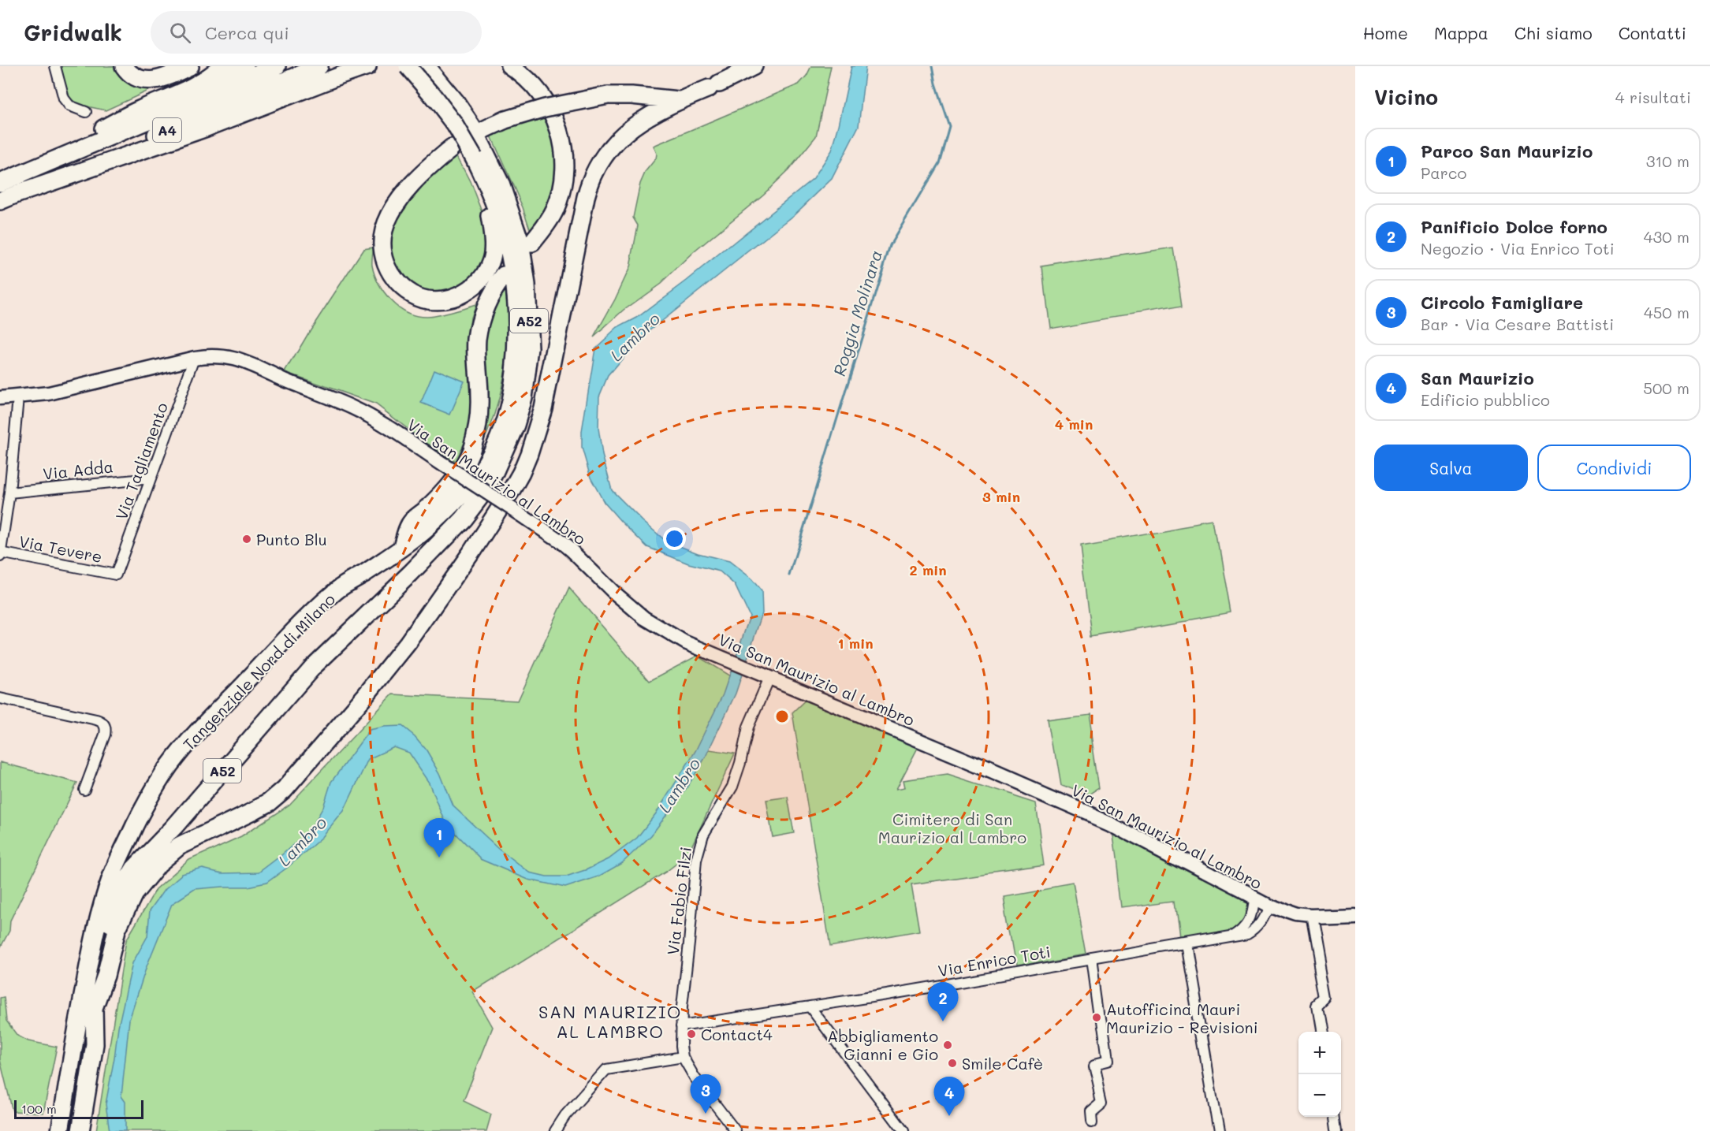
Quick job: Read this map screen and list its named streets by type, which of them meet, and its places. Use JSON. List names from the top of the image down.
{
  "streets": {
    "highway": ["A4", "A52", "Tangenziale Nord di Milano"],
    "main road": ["Via San Maurizio al Lambro"],
    "street": [
      "Via Tagliamento",
      "Via Adda",
      "Via Tevere",
      "Via Fabio Filzi",
      "Via Enrico Toti"
    ]
  },
  "crossings": [
    ["Via Tagliamento", "Via Adda"],
    ["Via Tagliamento", "Via San Maurizio al Lambro"],
    ["Via Tagliamento", "Via Tevere"],
    ["Via San Maurizio al Lambro", "Via Fabio Filzi"],
    ["Via San Maurizio al Lambro", "Via Enrico Toti"],
    ["Via Fabio Filzi", "Via Enrico Toti"]
  ],
  "districts": ["SAN MAURIZIO AL LAMBRO"],
  "water": ["Roggia Molinara", "Lambro"],
  "parks": ["Cimitero di San Maurizio al Lambro"],
  "places": [
    "Punto Blu",
    "Autofficina Mauri Maurizio - Revisioni",
    "Contact4",
    "Abbigliamento Gianni e Gio",
    "Smile Cafè"
  ],
  "scale_bar": "100 m",
  "page": {
    "header": "Gridwalk",
    "search": "Cerca qui",
    "nav": [
      "Home",
      "Mappa",
      "Chi siamo",
      "Contatti"
    ],
    "heading": ["Vicino", "4 risultati"],
    "list": [
      {
        "mark": "1",
        "name": "Parco San Maurizio",
        "note": "Parco",
        "value": "310 m"
      },
      {
        "mark": "2",
        "name": "Panificio Dolce forno",
        "note": "Negozio · Via Enrico Toti",
        "value": "430 m"
      },
      {
        "mark": "3",
        "name": "Circolo Famigliare",
        "note": "Bar · Via Cesare Battisti",
        "value": "450 m"
      },
      {
        "mark": "4",
        "name": "San Maurizio",
        "note": "Edificio pubblico",
        "value": "500 m"
      }
    ],
    "buttons": ["Salva", "Condividi"],
    "pins": [
      "1",
      "2",
      "3",
      "4"
    ],
    "map_buttons": ["+", "−"],
    "scale": "100 m"
  },
  "rings": [
    "4 min",
    "3 min",
    "2 min",
    "1 min"
  ]
}
